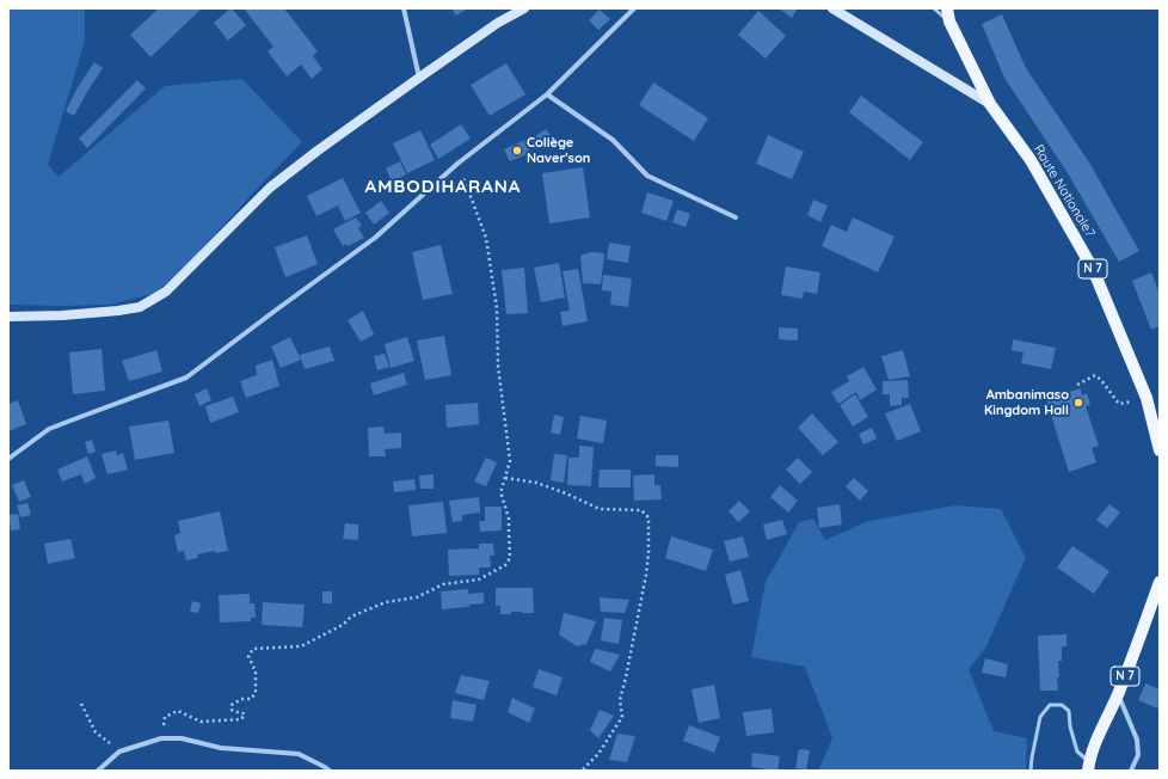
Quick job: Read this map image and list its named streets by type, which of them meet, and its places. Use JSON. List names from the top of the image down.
{
  "streets": {
    "main road": ["Route Nationale7", "N 7"]
  },
  "districts": ["AMBODIHARANA"],
  "places": ["Collège Naver'son", "Ambanimaso Kingdom Hall"]
}
